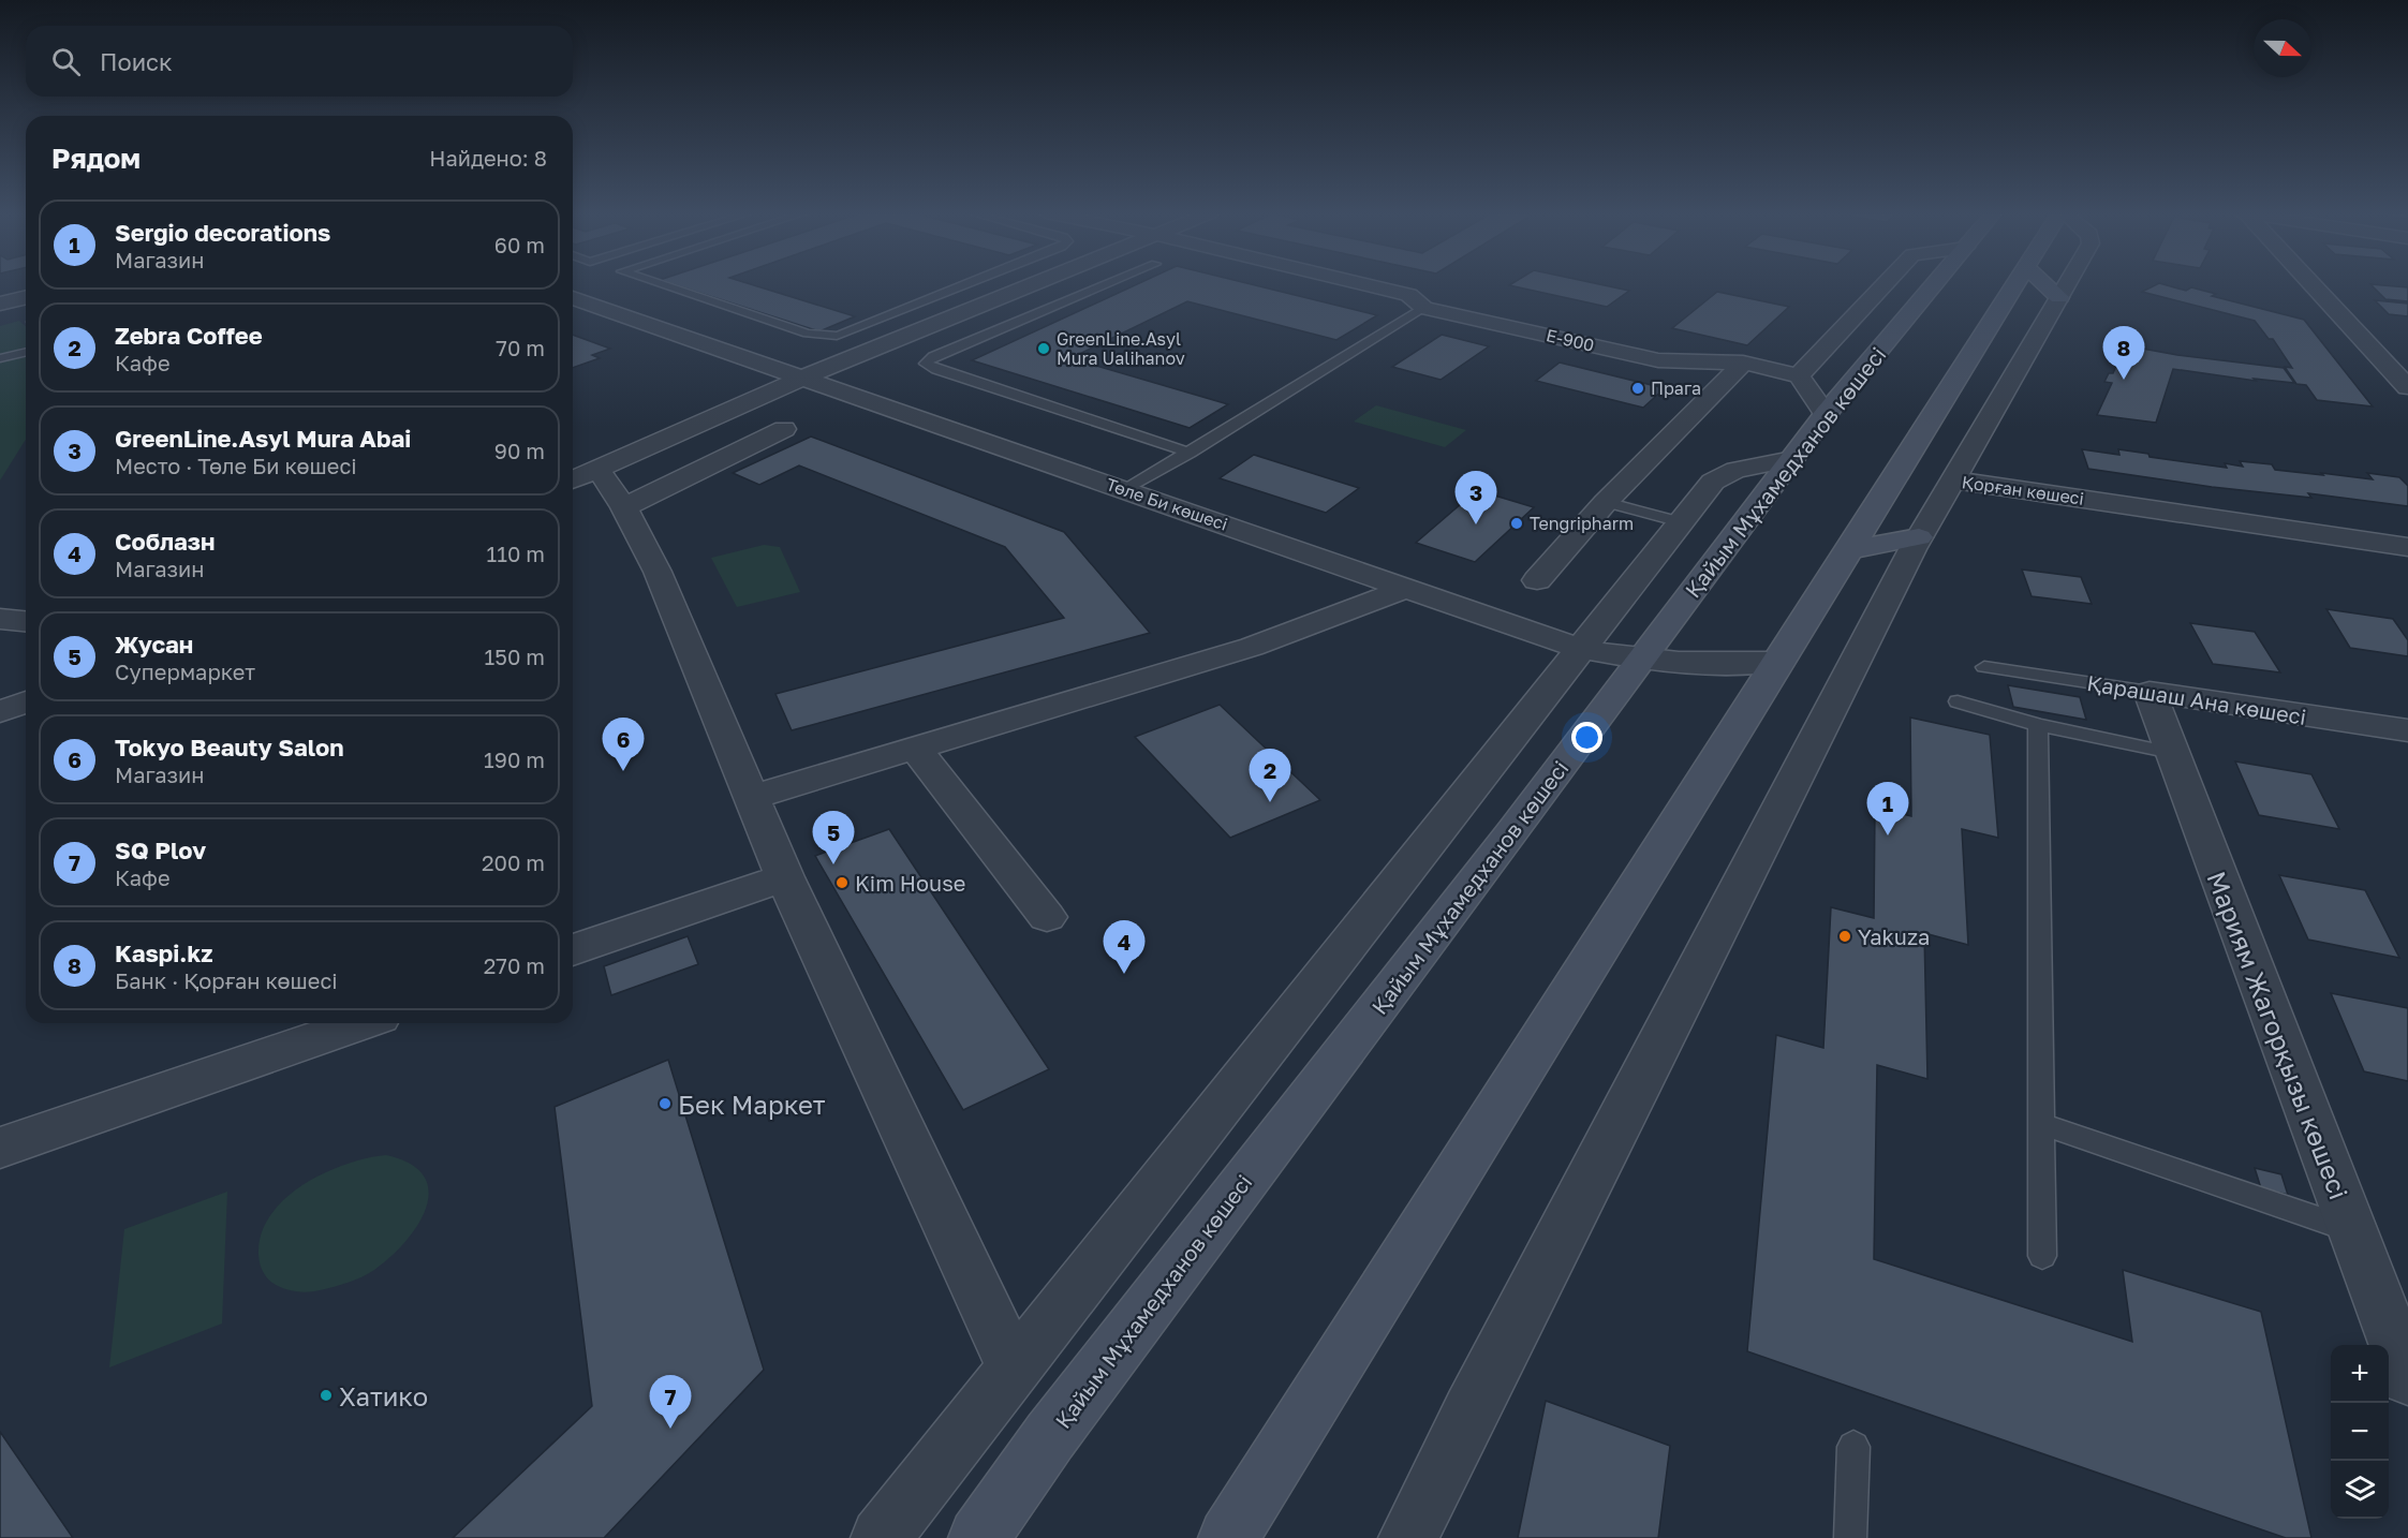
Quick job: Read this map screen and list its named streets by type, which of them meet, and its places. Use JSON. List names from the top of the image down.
{
  "streets": {
    "main road": ["Қайым Мұхамедханов көшесі"],
    "street": [
      "E-900",
      "Қорған көшесі",
      "Төле Би көшесі",
      "Қарашаш Ана көшесі",
      "Мариям Жагорқызы көшесі"
    ]
  },
  "crossings": [
    ["Қайым Мұхамедханов көшесі", "Төле Би көшесі"],
    ["Қарашаш Ана көшесі", "Мариям Жагорқызы көшесі"]
  ],
  "places": [
    "GreenLine.Asyl Mura Ualihanov",
    "Прага",
    "Tengripharm",
    "Kim House",
    "Yakuza",
    "Бек Маркет",
    "Хатико"
  ],
  "north": "right",
  "page": {
    "search": "Поиск",
    "heading": ["Рядом", "Найдено: 8"],
    "list": [
      {
        "mark": "1",
        "name": "Sergio decorations",
        "note": "Магазин",
        "value": "60 m"
      },
      {
        "mark": "2",
        "name": "Zebra Coffee",
        "note": "Кафе",
        "value": "70 m"
      },
      {
        "mark": "3",
        "name": "GreenLine.Asyl Mura Abai",
        "note": "Место · Төле Би көшесі",
        "value": "90 m"
      },
      {
        "mark": "4",
        "name": "Соблазн",
        "note": "Магазин",
        "value": "110 m"
      },
      {
        "mark": "5",
        "name": "Жусан",
        "note": "Супермаркет",
        "value": "150 m"
      },
      {
        "mark": "6",
        "name": "Tokyo Beauty Salon",
        "note": "Магазин",
        "value": "190 m"
      },
      {
        "mark": "7",
        "name": "SQ Plov",
        "note": "Кафе",
        "value": "200 m"
      },
      {
        "mark": "8",
        "name": "Kaspi.kz",
        "note": "Банк · Қорған көшесі",
        "value": "270 m"
      }
    ],
    "pins": [
      "8",
      "3",
      "6",
      "2",
      "1",
      "5",
      "4",
      "7"
    ],
    "map_buttons": ["+", "−"]
  }
}
